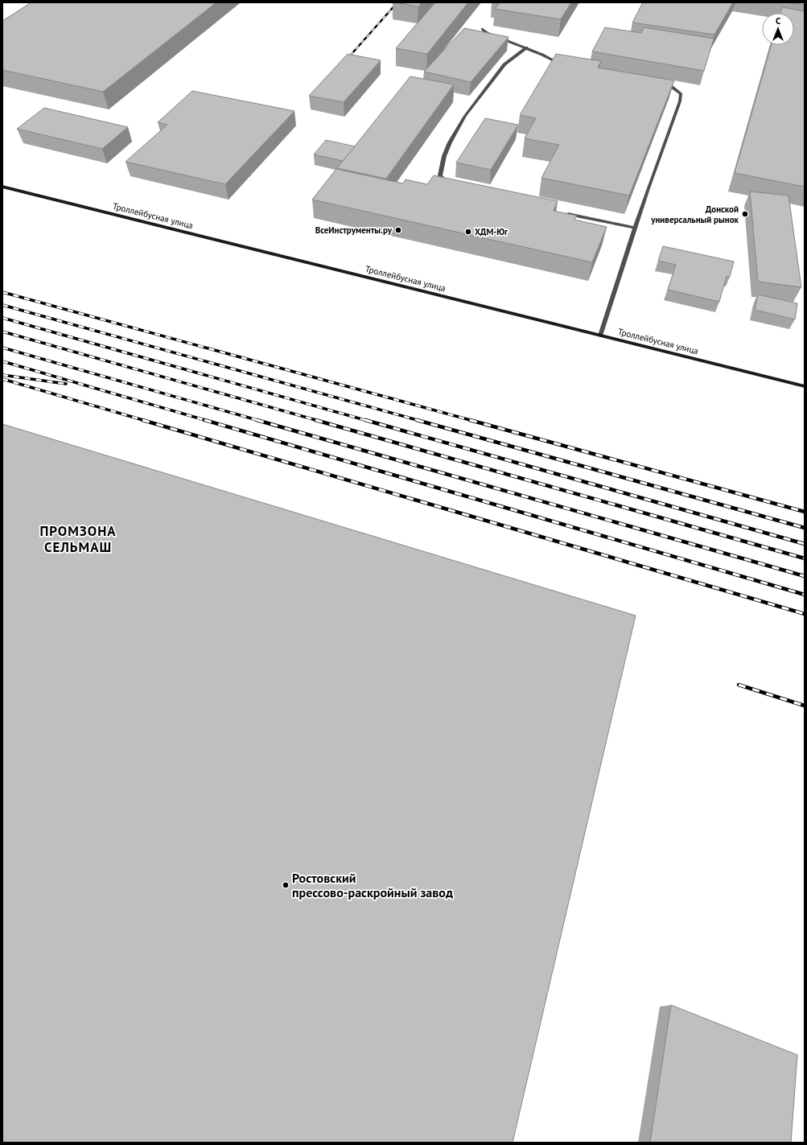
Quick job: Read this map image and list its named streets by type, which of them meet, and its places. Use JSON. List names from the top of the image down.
{
  "streets": {
    "main road": ["Троллейбусная улица"]
  },
  "districts": ["ПРОМЗОНА СЕЛЬМАШ"],
  "places": [
    "Донской универсальный рынок",
    "ВсеИнструменты.ру",
    "ХДМ-Юг",
    "Ростовский прессово-раскройный завод"
  ],
  "north": "top"
}
